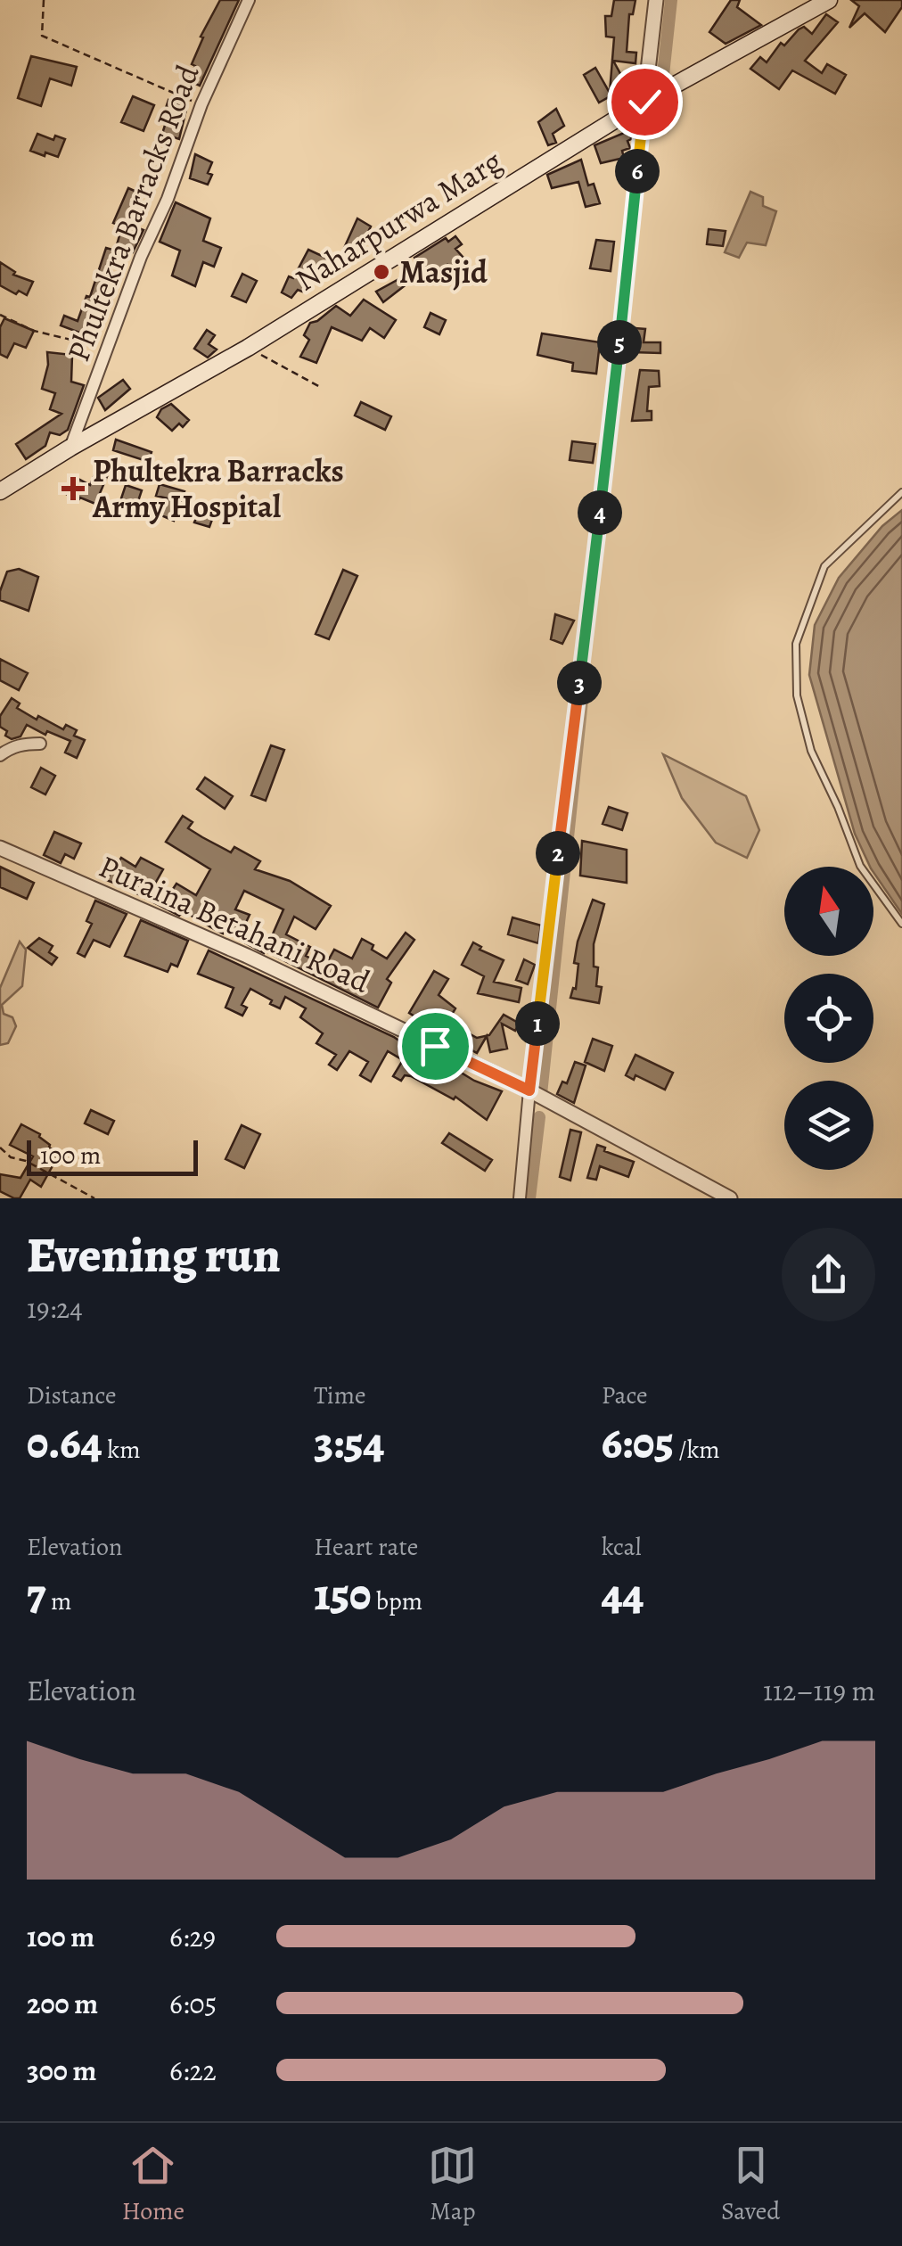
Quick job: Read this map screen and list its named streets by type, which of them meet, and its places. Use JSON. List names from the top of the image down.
{
  "streets": {
    "main road": ["Naharpurwa Marg"],
    "street": ["Phultekra Barracks Road", "Puraina Betahani Road"]
  },
  "crossings": [
    ["Phultekra Barracks Road", "Naharpurwa Marg"]
  ],
  "places": {
    "other": ["Masjid"],
    "health": ["Phultekra Barracks Army Hospital"]
  },
  "scale_bar": "100 m",
  "north": "top",
  "page": {
    "pins": [
      "6",
      "5",
      "4",
      "3",
      "2",
      "1"
    ],
    "scale": "100 m",
    "heading": ["Evening run", "19:24"],
    "stats": [
      ["Distance", "0.64 km"],
      ["Time", "3:54"],
      ["Pace", "6:05 /km"],
      ["Elevation", "7 m"],
      ["Heart rate", "150 bpm"],
      ["kcal", "44"]
    ],
    "chart": ["Elevation", "112–119 m"],
    "list": [
      {
        "name": "100 m",
        "note": "6:29"
      },
      {
        "name": "200 m",
        "note": "6:05"
      },
      {
        "name": "300 m",
        "note": "6:22"
      }
    ],
    "tabs": ["Home", "Map", "Saved"]
  }
}
